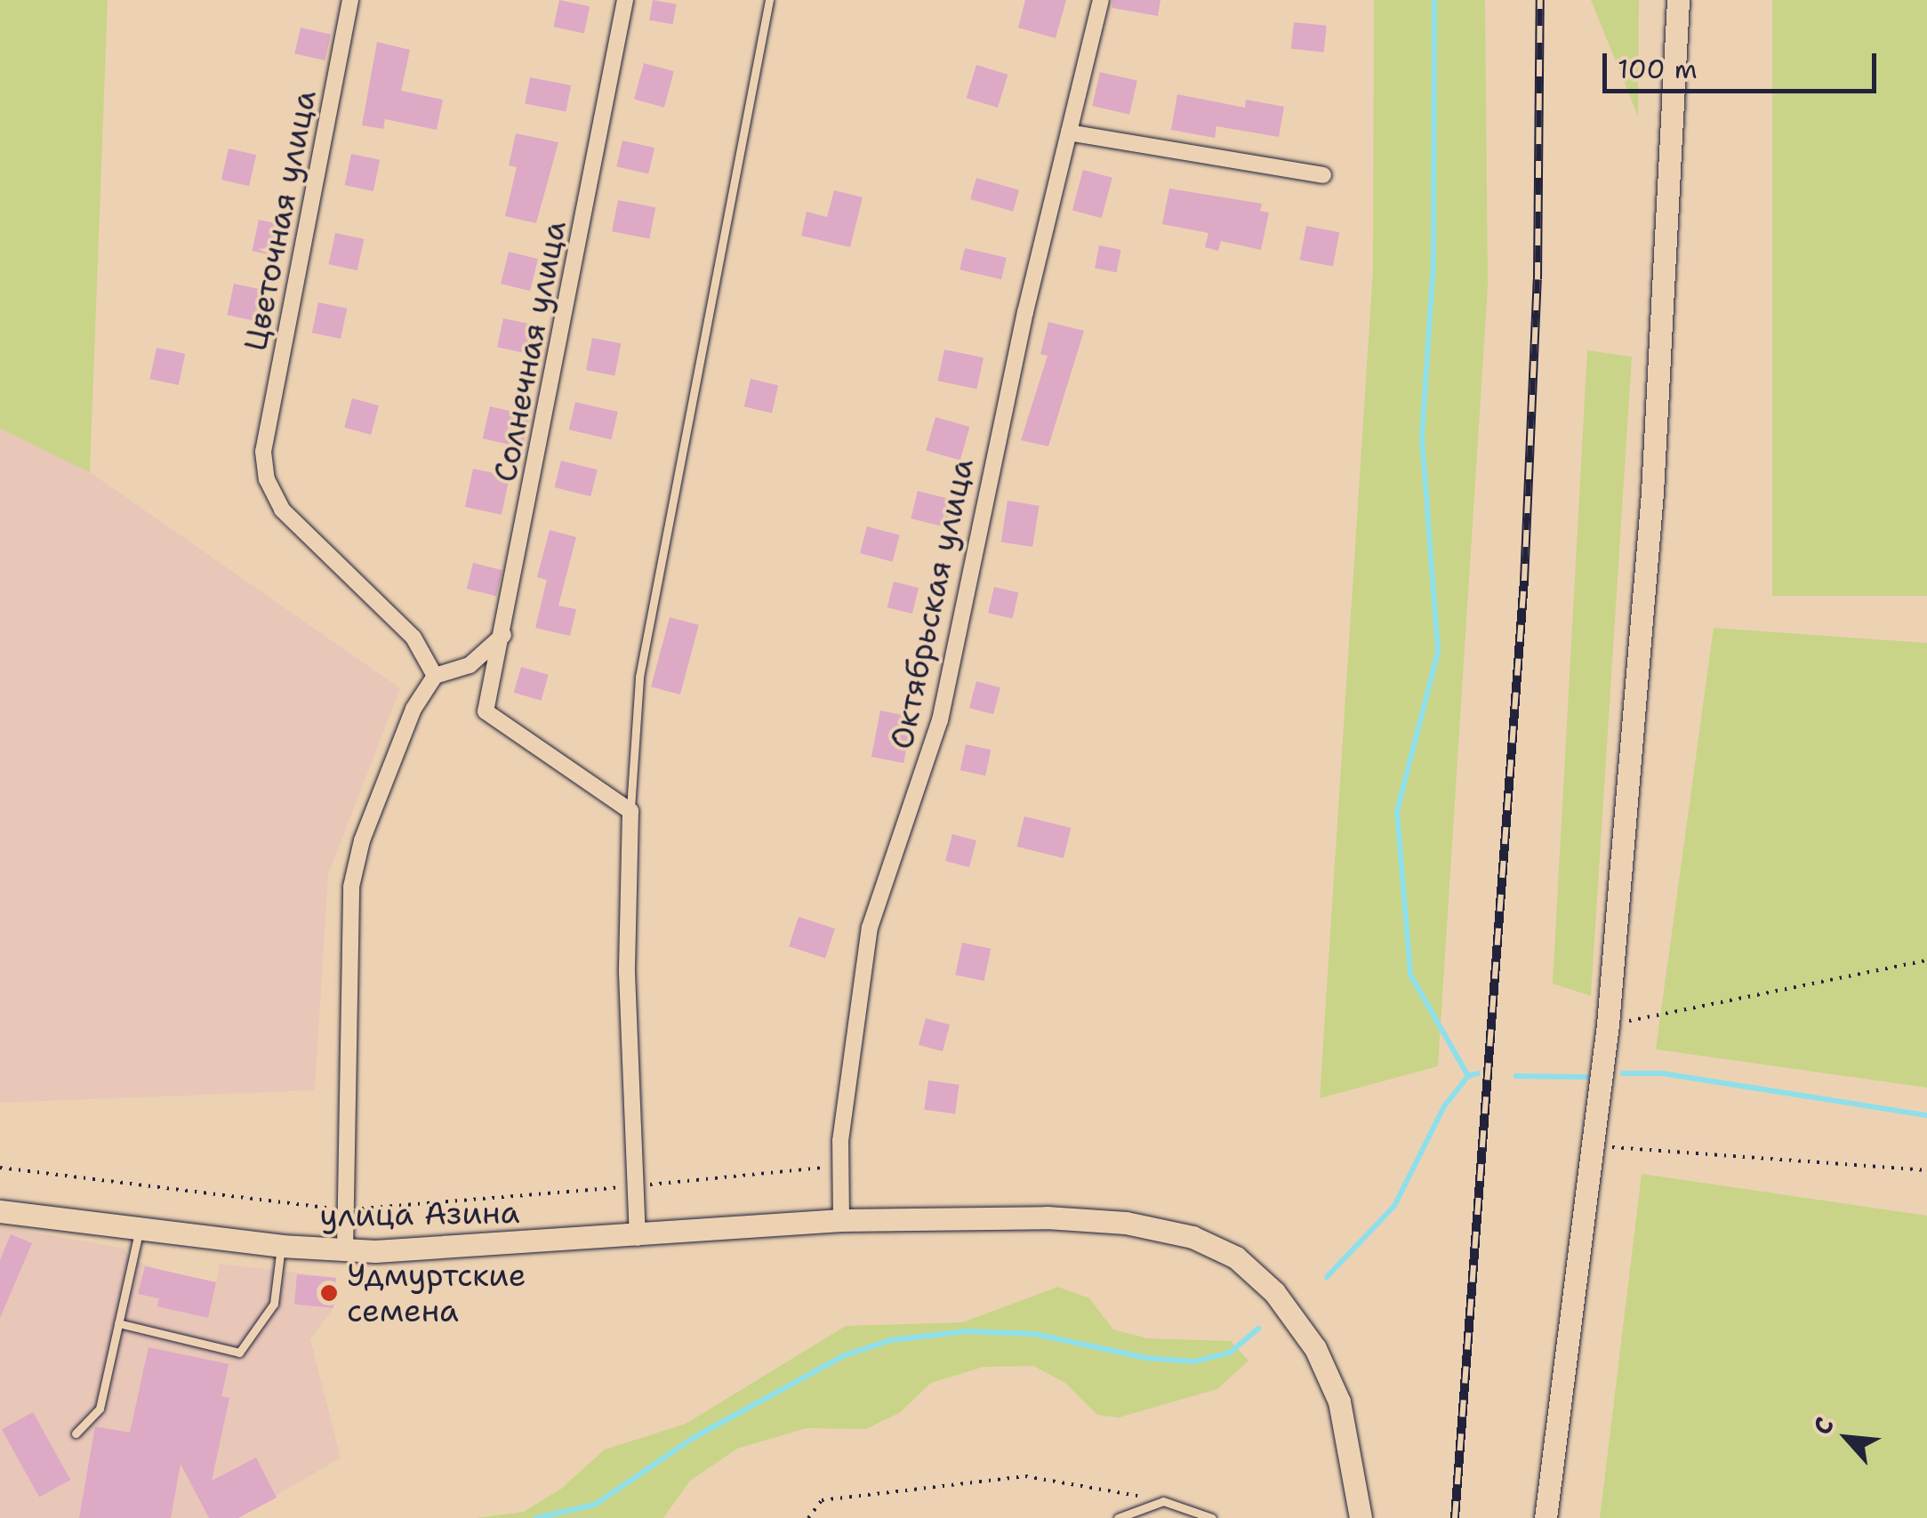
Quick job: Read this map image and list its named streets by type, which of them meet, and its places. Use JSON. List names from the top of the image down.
{
  "streets": {
    "street": [
      "Цветочная улица",
      "Солнечная улица",
      "Октябрьская улица",
      "улица Азина"
    ]
  },
  "crossings": [
    ["Октябрьская улица", "улица Азина"]
  ],
  "places": ["Удмуртские семена"],
  "scale_bar": "100 m",
  "north": "top left"
}
